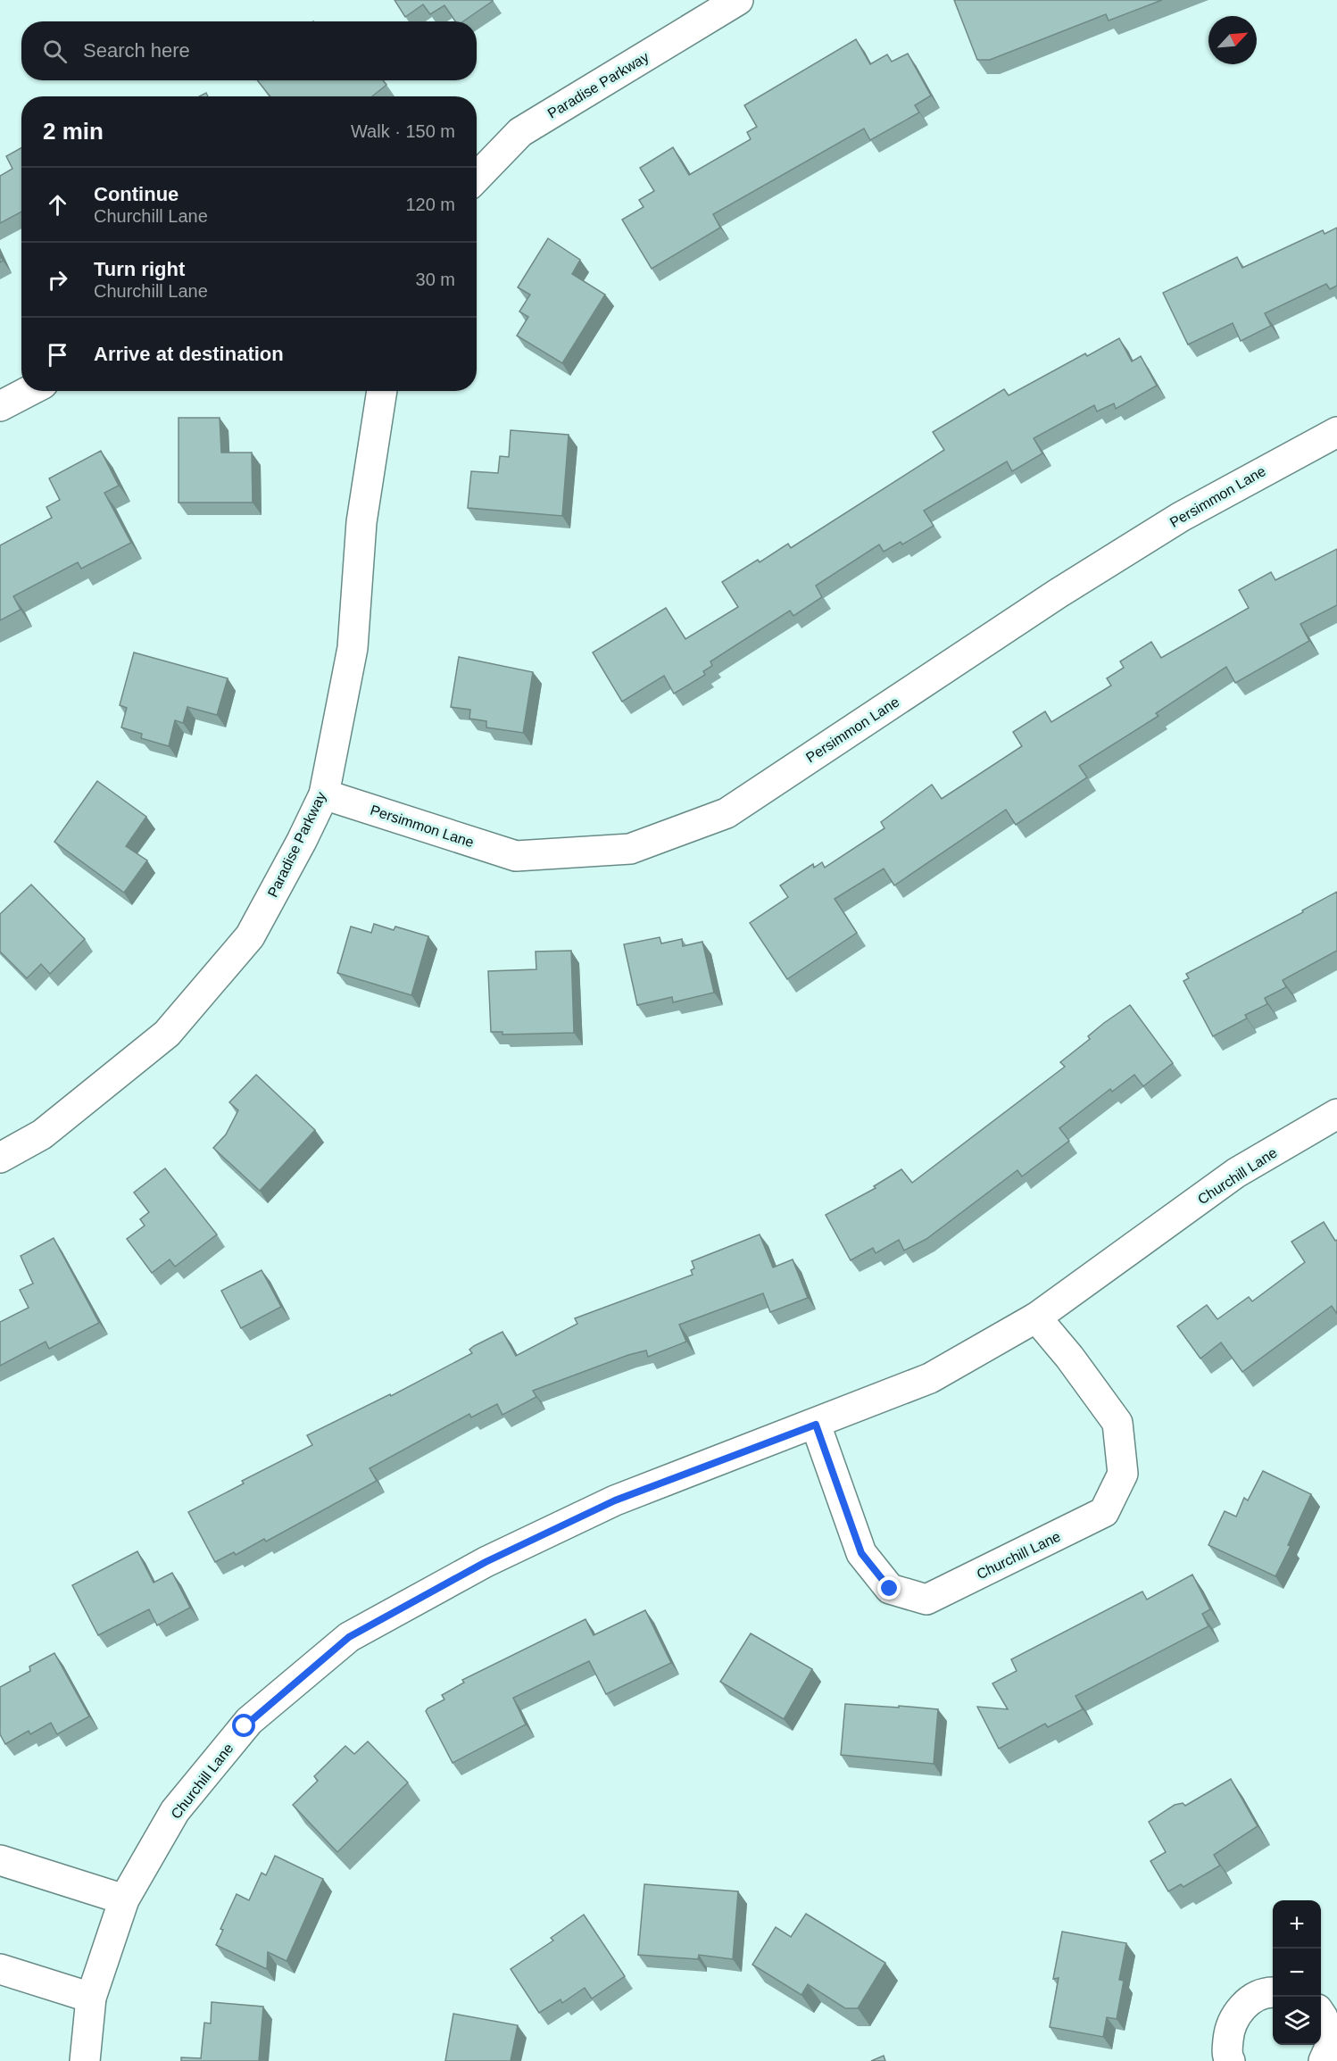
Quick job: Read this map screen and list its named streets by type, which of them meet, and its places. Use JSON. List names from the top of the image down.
{
  "streets": {
    "street": ["Paradise Parkway", "Persimmon Lane", "Churchill Lane"]
  },
  "crossings": [
    ["Paradise Parkway", "Persimmon Lane"]
  ],
  "north": "top right",
  "page": {
    "search": "Search here",
    "heading": ["2 min", "Walk · 150 m"],
    "list": [
      ["Continue", "Churchill Lane", "120 m"],
      ["Turn right", "Churchill Lane", "30 m"],
      "Arrive at destination"
    ],
    "map_buttons": ["+", "−"]
  }
}
